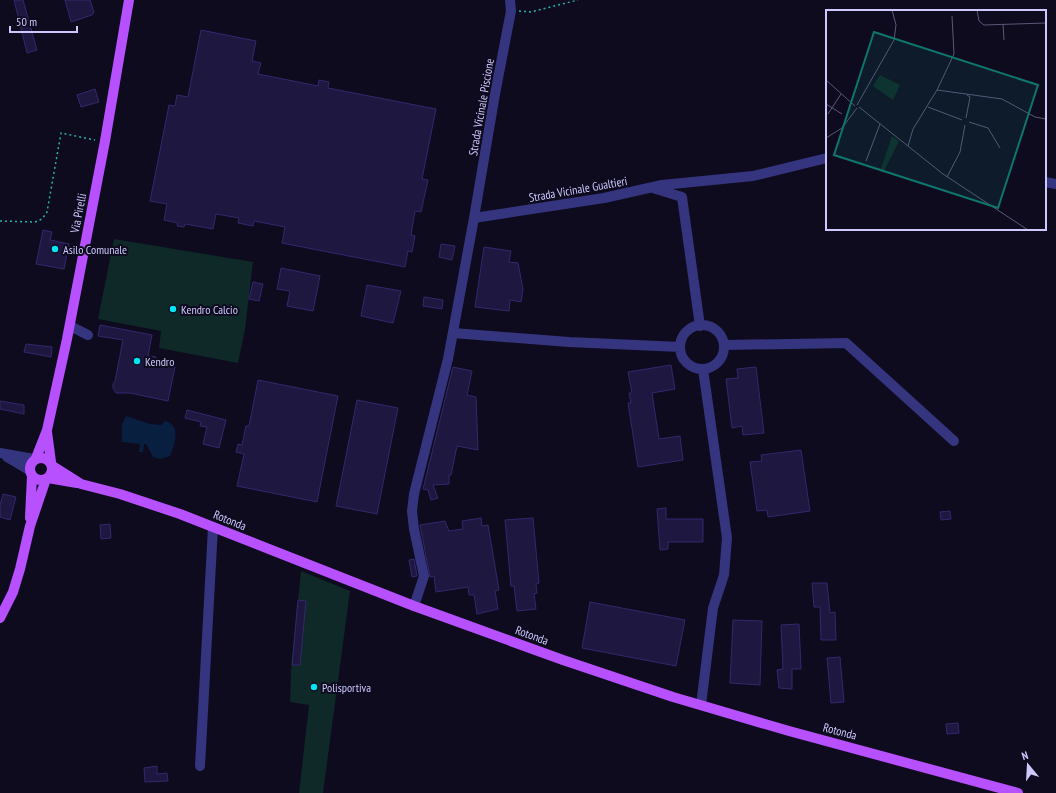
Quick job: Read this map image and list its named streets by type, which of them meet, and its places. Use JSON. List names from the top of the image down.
{
  "streets": {
    "main road": ["Via Pirelli", "Rotonda"],
    "street": ["Strada Vicinale Piscione", "Strada Vicinale Gualtieri"]
  },
  "crossings": [
    ["Strada Vicinale Piscione", "Strada Vicinale Gualtieri"],
    ["Via Pirelli", "Rotonda"]
  ],
  "places": [
    "Asilo Comunale",
    "Kendro Calcio",
    "Kendro",
    "Polisportiva"
  ],
  "scale_bar": "50 m",
  "north": "top"
}
